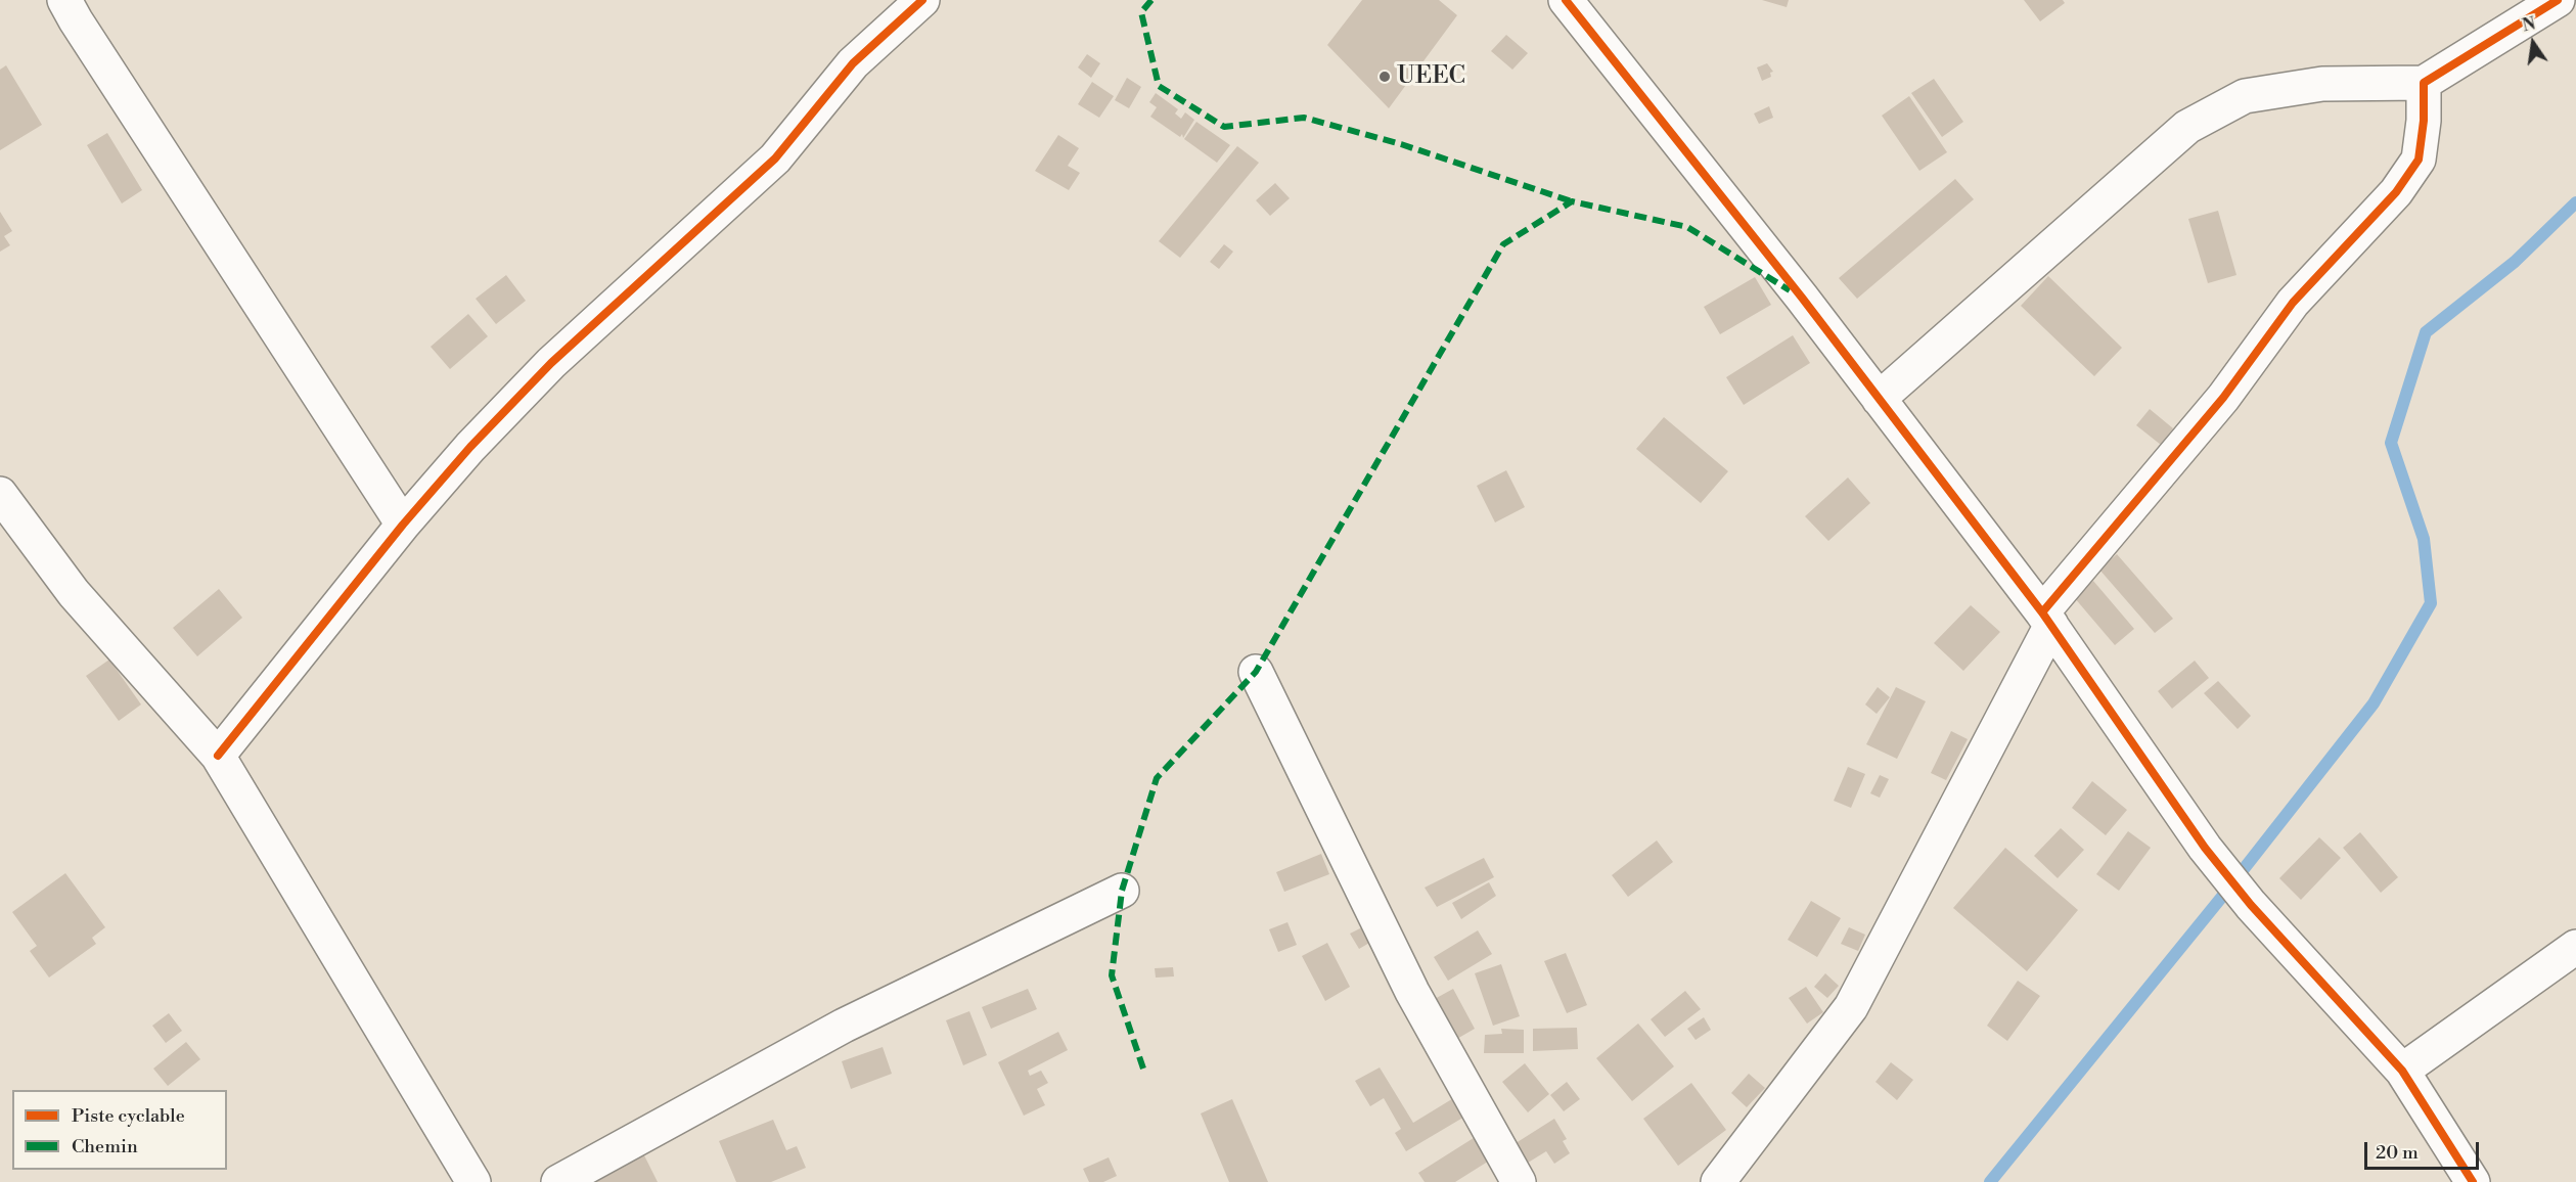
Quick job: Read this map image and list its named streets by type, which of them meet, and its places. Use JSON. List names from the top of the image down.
{
  "places": ["UEEC"],
  "legend": ["Piste cyclable", "Chemin"],
  "scale_bar": "20 m",
  "north": "top"
}
